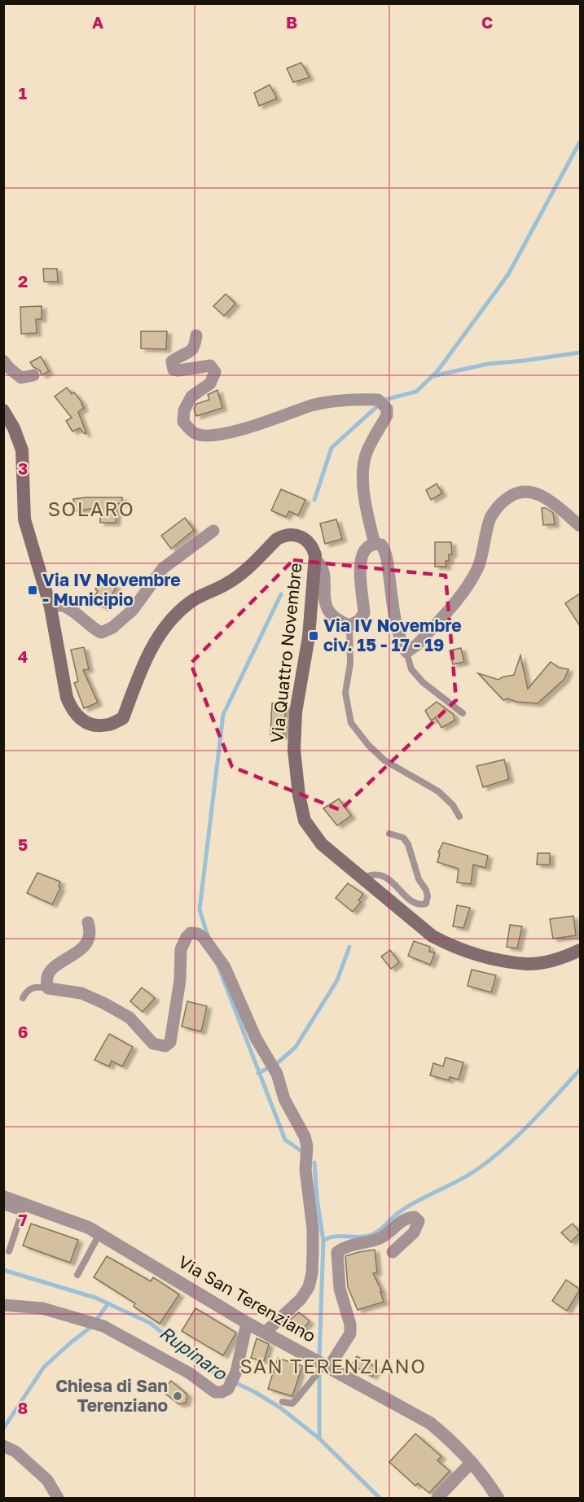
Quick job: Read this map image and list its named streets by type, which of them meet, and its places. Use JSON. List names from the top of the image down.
{
  "streets": {
    "main road": ["Via Quattro Novembre"],
    "street": ["Via San Terenziano"]
  },
  "districts": ["SOLARO", "SAN TERENZIANO"],
  "water": ["Rupinaro"],
  "places": {
    "transit": ["Via IV Novembre - Municipio", "Via IV Novembre civ. 15 - 17 - 19"],
    "other": ["Chiesa di San Terenziano"]
  },
  "grid": {
    "columns": ["A", "B", "C"],
    "rows": [
      "1",
      "2",
      "3",
      "4",
      "5",
      "6",
      "7",
      "8"
    ]
  }
}
